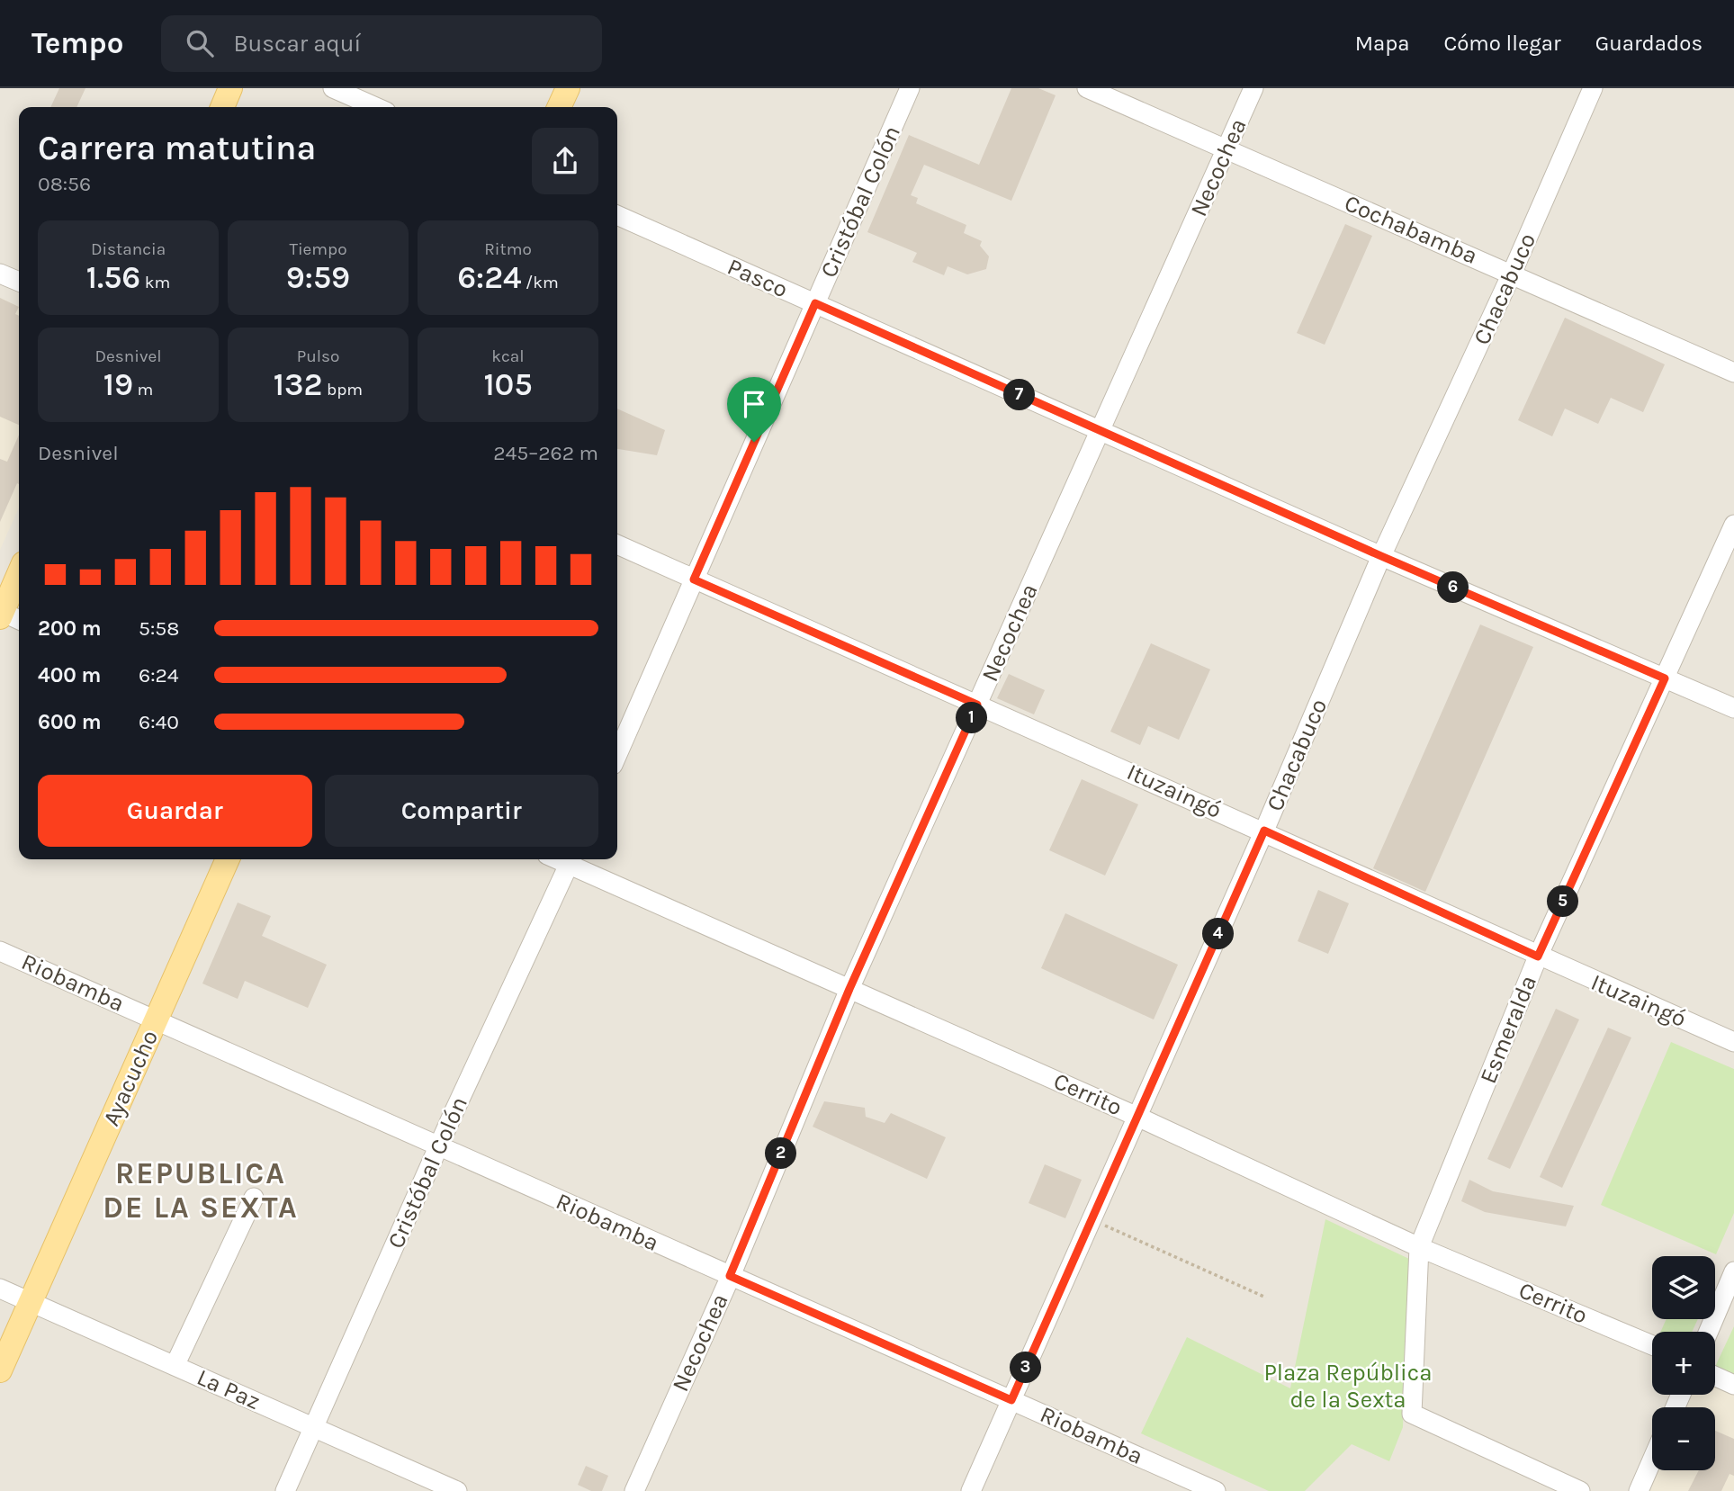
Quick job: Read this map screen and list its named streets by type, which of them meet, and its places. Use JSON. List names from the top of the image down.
{
  "streets": {
    "main road": ["Ayacucho"],
    "street": [
      "Necochea",
      "Cristóbal Colón",
      "Cochabamba",
      "Pasco",
      "Chacabuco",
      "Ituzaingó",
      "Riobamba",
      "Esmeralda",
      "Cerrito",
      "La Paz"
    ]
  },
  "crossings": [
    ["Necochea", "Cochabamba"],
    ["Necochea", "Pasco"],
    ["Necochea", "Ituzaingó"],
    ["Necochea", "Riobamba"],
    ["Necochea", "Cerrito"],
    ["Cristóbal Colón", "Pasco"],
    ["Cristóbal Colón", "Ituzaingó"],
    ["Cristóbal Colón", "Riobamba"],
    ["Cristóbal Colón", "Cerrito"],
    ["Cristóbal Colón", "La Paz"],
    ["Cochabamba", "Chacabuco"],
    ["Pasco", "Chacabuco"],
    ["Pasco", "Esmeralda"],
    ["Chacabuco", "Ituzaingó"],
    ["Chacabuco", "Riobamba"],
    ["Chacabuco", "Cerrito"],
    ["Ituzaingó", "Esmeralda"],
    ["Riobamba", "Ayacucho"],
    ["Esmeralda", "Cerrito"],
    ["Ayacucho", "La Paz"]
  ],
  "districts": ["REPUBLICA DE LA SEXTA"],
  "parks": ["Plaza República de la Sexta"],
  "page": {
    "header": "Tempo",
    "search": "Buscar aquí",
    "nav": ["Mapa", "Cómo llegar", "Guardados"],
    "heading": ["Carrera matutina", "08:56"],
    "stats": [
      ["Distancia", "1.56 km"],
      ["Tiempo", "9:59"],
      ["Ritmo", "6:24 /km"],
      ["Desnivel", "19 m"],
      ["Pulso", "132 bpm"],
      ["kcal", "105"]
    ],
    "pins": [
      "7",
      "6",
      "1",
      "5",
      "4",
      "2",
      "3"
    ],
    "chart": ["Desnivel", "245–262 m"],
    "list": [
      {
        "name": "200 m",
        "note": "5:58"
      },
      {
        "name": "400 m",
        "note": "6:24"
      },
      {
        "name": "600 m",
        "note": "6:40"
      }
    ],
    "buttons": ["Guardar", "Compartir"],
    "map_buttons": ["+", "−"]
  }
}
